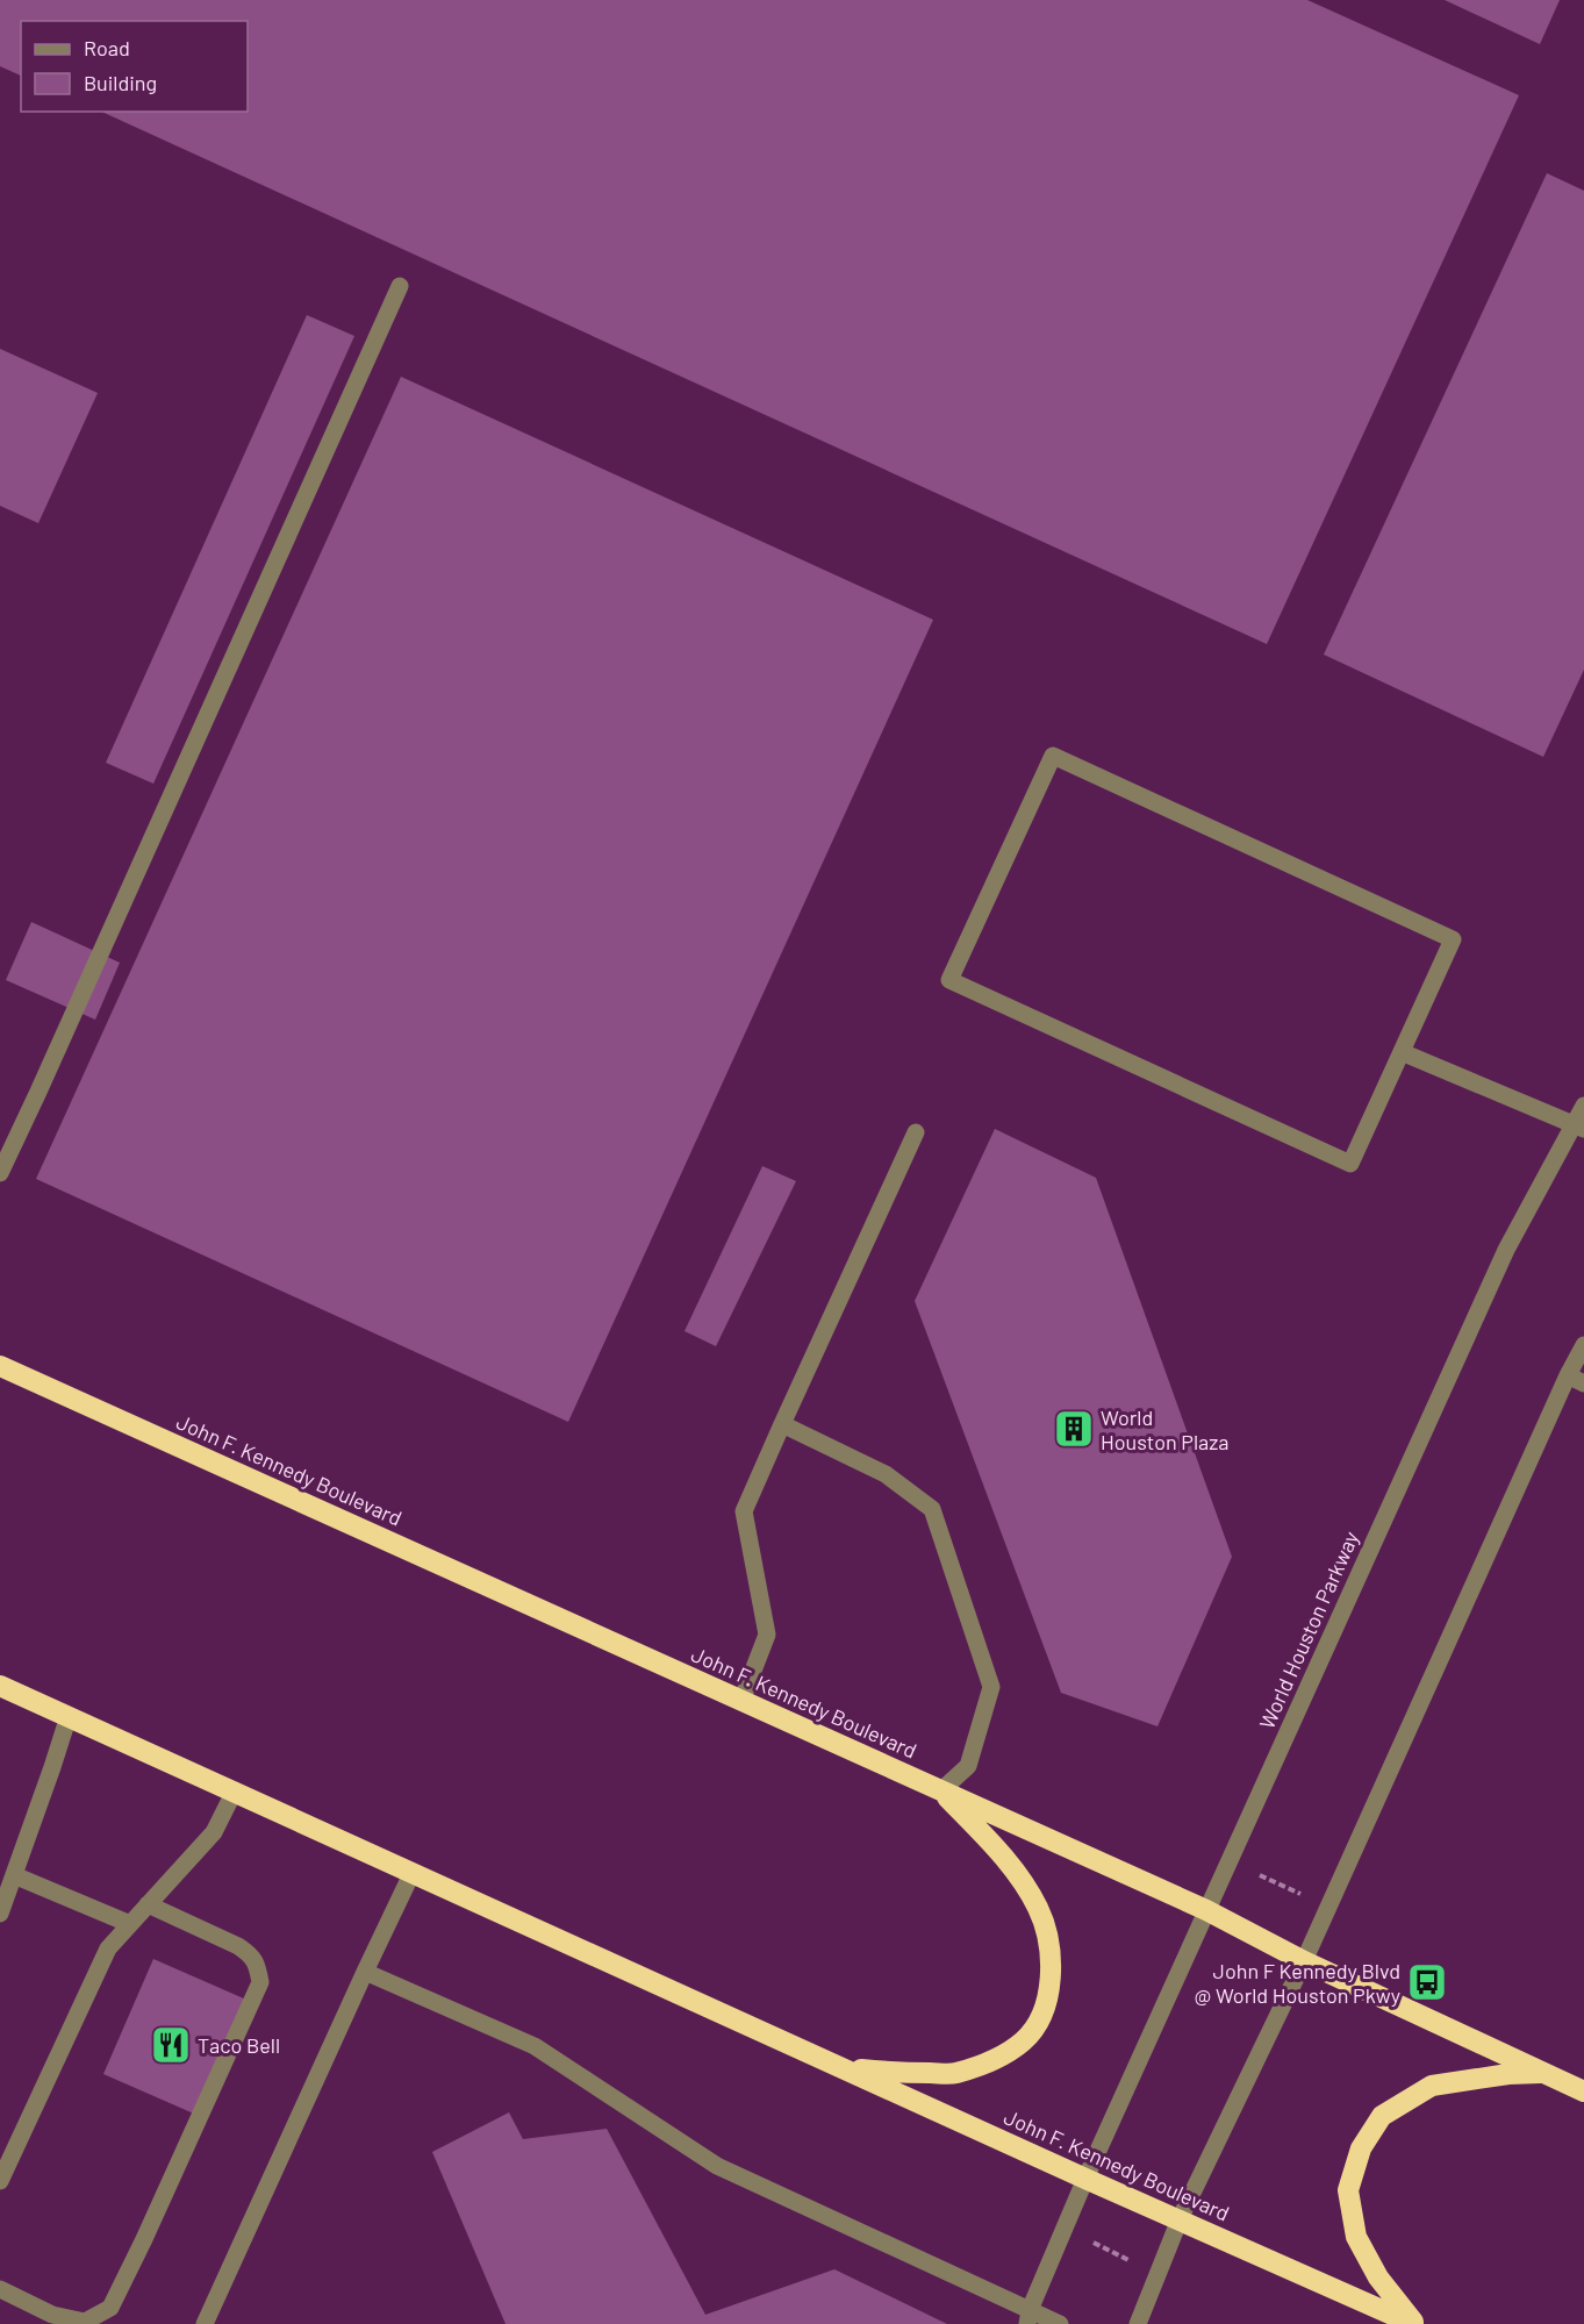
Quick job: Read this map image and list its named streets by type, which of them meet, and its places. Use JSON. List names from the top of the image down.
{
  "streets": {
    "highway": ["John F. Kennedy Boulevard"],
    "street": ["World Houston Parkway"]
  },
  "crossings": [
    ["John F. Kennedy Boulevard", "World Houston Parkway"]
  ],
  "places": {
    "building": ["World Houston Plaza"],
    "bus stop": ["John F Kennedy Blvd @ World Houston Pkwy"],
    "restaurant": ["Taco Bell"]
  },
  "legend": ["Road", "Building"]
}
